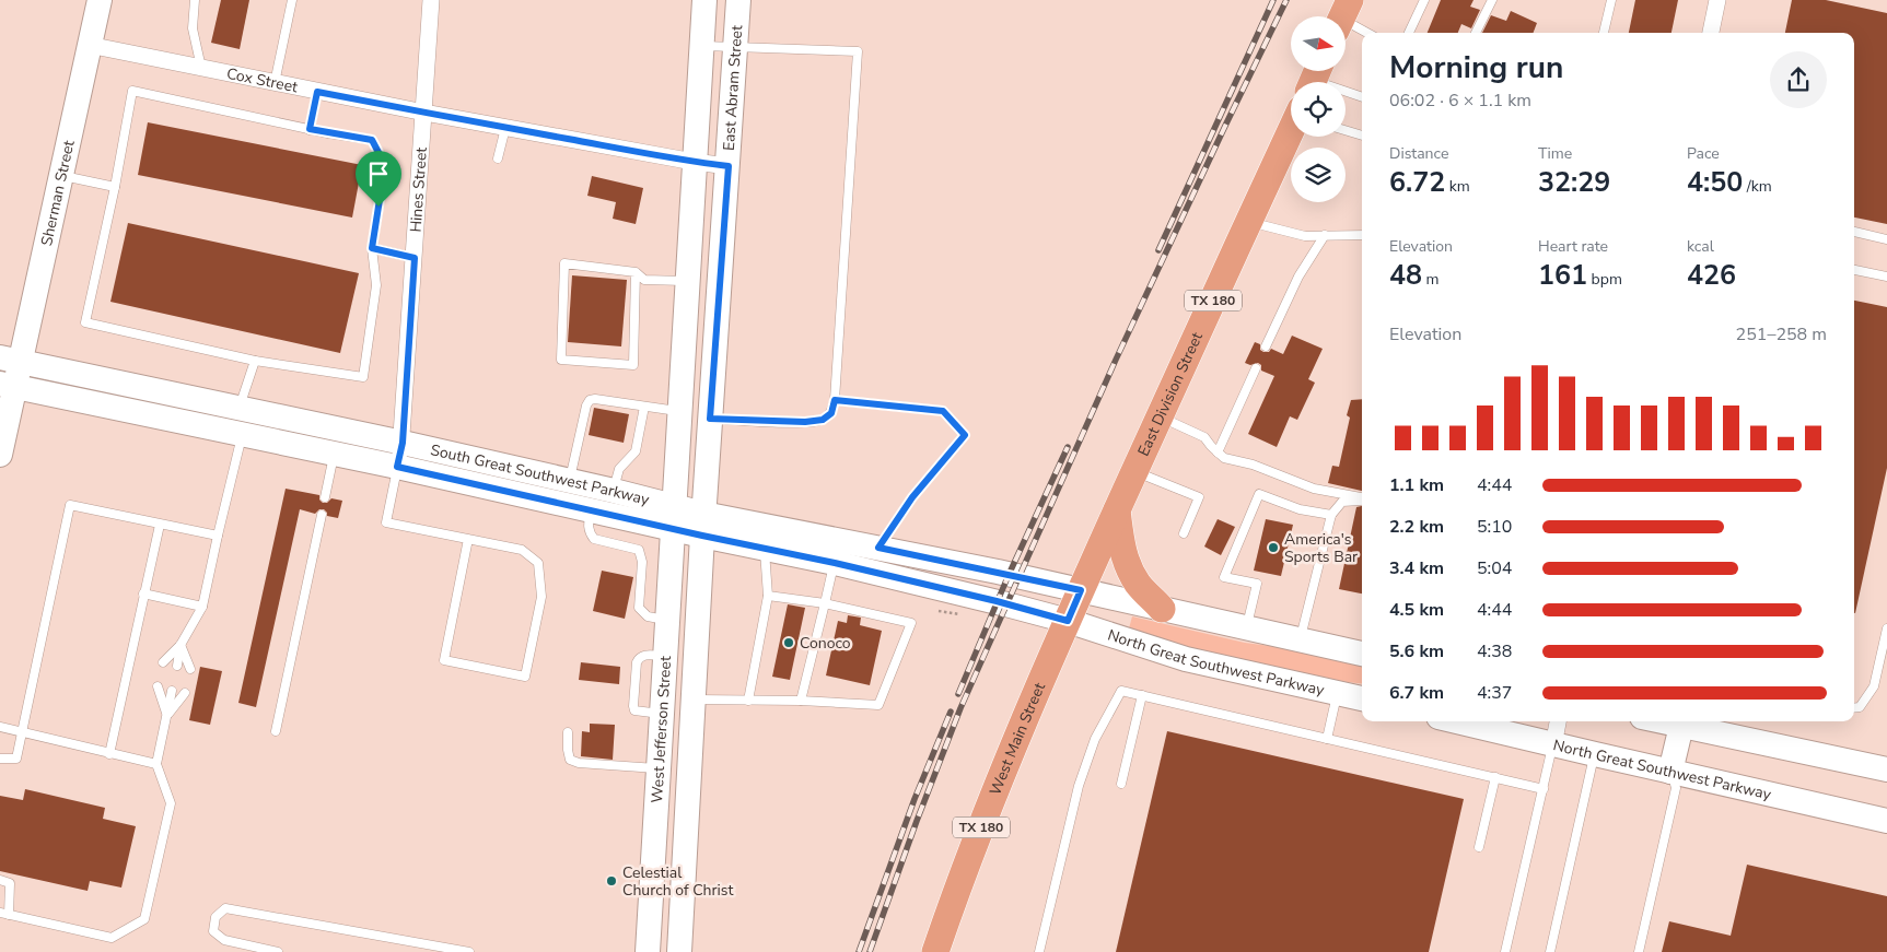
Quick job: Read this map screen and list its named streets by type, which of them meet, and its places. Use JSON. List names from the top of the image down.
{
  "streets": {
    "main road": [
      "East Abram Street",
      "Sherman Street",
      "TX 180",
      "East Division Street",
      "South Great Southwest Parkway",
      "North Great Southwest Parkway",
      "West Jefferson Street",
      "West Main Street"
    ],
    "street": ["Cox Street", "Hines Street"]
  },
  "crossings": [
    ["Cox Street", "East Abram Street"],
    ["Cox Street", "Hines Street"],
    ["Cox Street", "Sherman Street"],
    ["East Abram Street", "South Great Southwest Parkway"],
    ["East Abram Street", "West Jefferson Street"],
    ["Hines Street", "South Great Southwest Parkway"],
    ["Sherman Street", "South Great Southwest Parkway"],
    ["East Division Street", "South Great Southwest Parkway"],
    ["East Division Street", "West Main Street"],
    ["South Great Southwest Parkway", "North Great Southwest Parkway"],
    ["South Great Southwest Parkway", "West Jefferson Street"],
    ["South Great Southwest Parkway", "West Main Street"],
    ["North Great Southwest Parkway", "West Main Street"]
  ],
  "places": ["America's Sports Bar", "Conoco", "Celestial Church of Christ"],
  "north": "right",
  "page": {
    "heading": ["Morning run", "06:02 · 6 × 1.1 km"],
    "stats": [
      ["Distance", "6.72 km"],
      ["Time", "32:29"],
      ["Pace", "4:50 /km"],
      ["Elevation", "48 m"],
      ["Heart rate", "161 bpm"],
      ["kcal", "426"]
    ],
    "chart": ["Elevation", "251–258 m"],
    "list": [
      {
        "name": "1.1 km",
        "note": "4:44"
      },
      {
        "name": "2.2 km",
        "note": "5:10"
      },
      {
        "name": "3.4 km",
        "note": "5:04"
      },
      {
        "name": "4.5 km",
        "note": "4:44"
      },
      {
        "name": "5.6 km",
        "note": "4:38"
      },
      {
        "name": "6.7 km",
        "note": "4:37"
      }
    ]
  }
}
